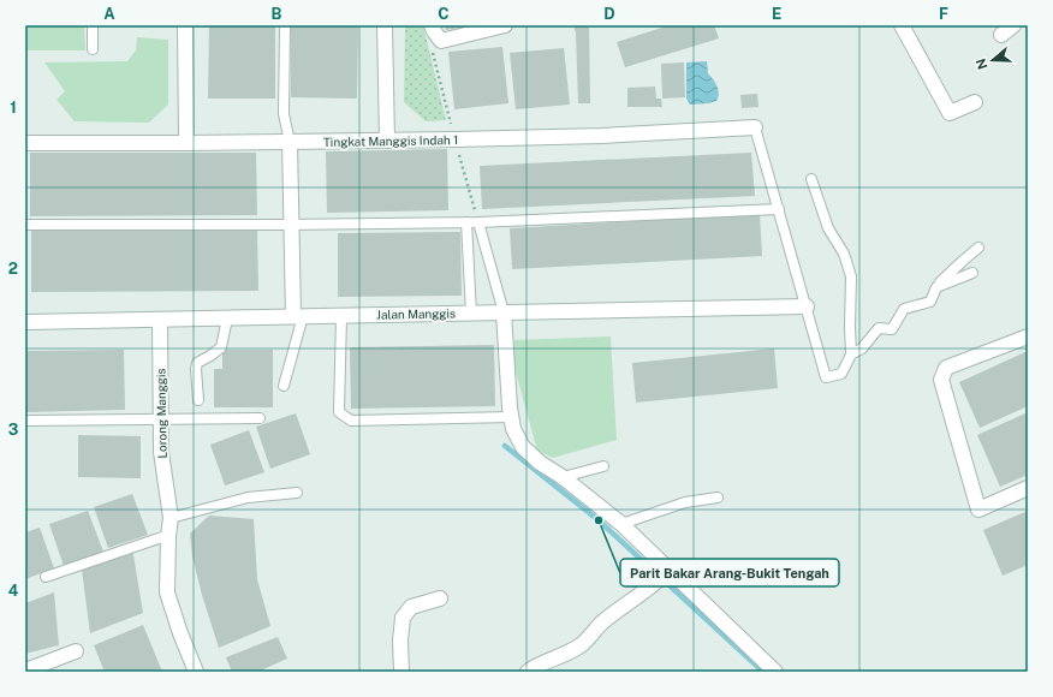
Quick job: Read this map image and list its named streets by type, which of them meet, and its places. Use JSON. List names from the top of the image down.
{
  "streets": {
    "street": ["Tingkat Manggis Indah 1", "Jalan Manggis", "Lorong Manggis"]
  },
  "crossings": [
    ["Jalan Manggis", "Lorong Manggis"]
  ],
  "places": ["Parit Bakar Arang-Bukit Tengah"],
  "north": "left",
  "grid": {
    "columns": [
      "A",
      "B",
      "C",
      "D",
      "E",
      "F"
    ],
    "rows": [
      "1",
      "2",
      "3",
      "4"
    ]
  }
}
